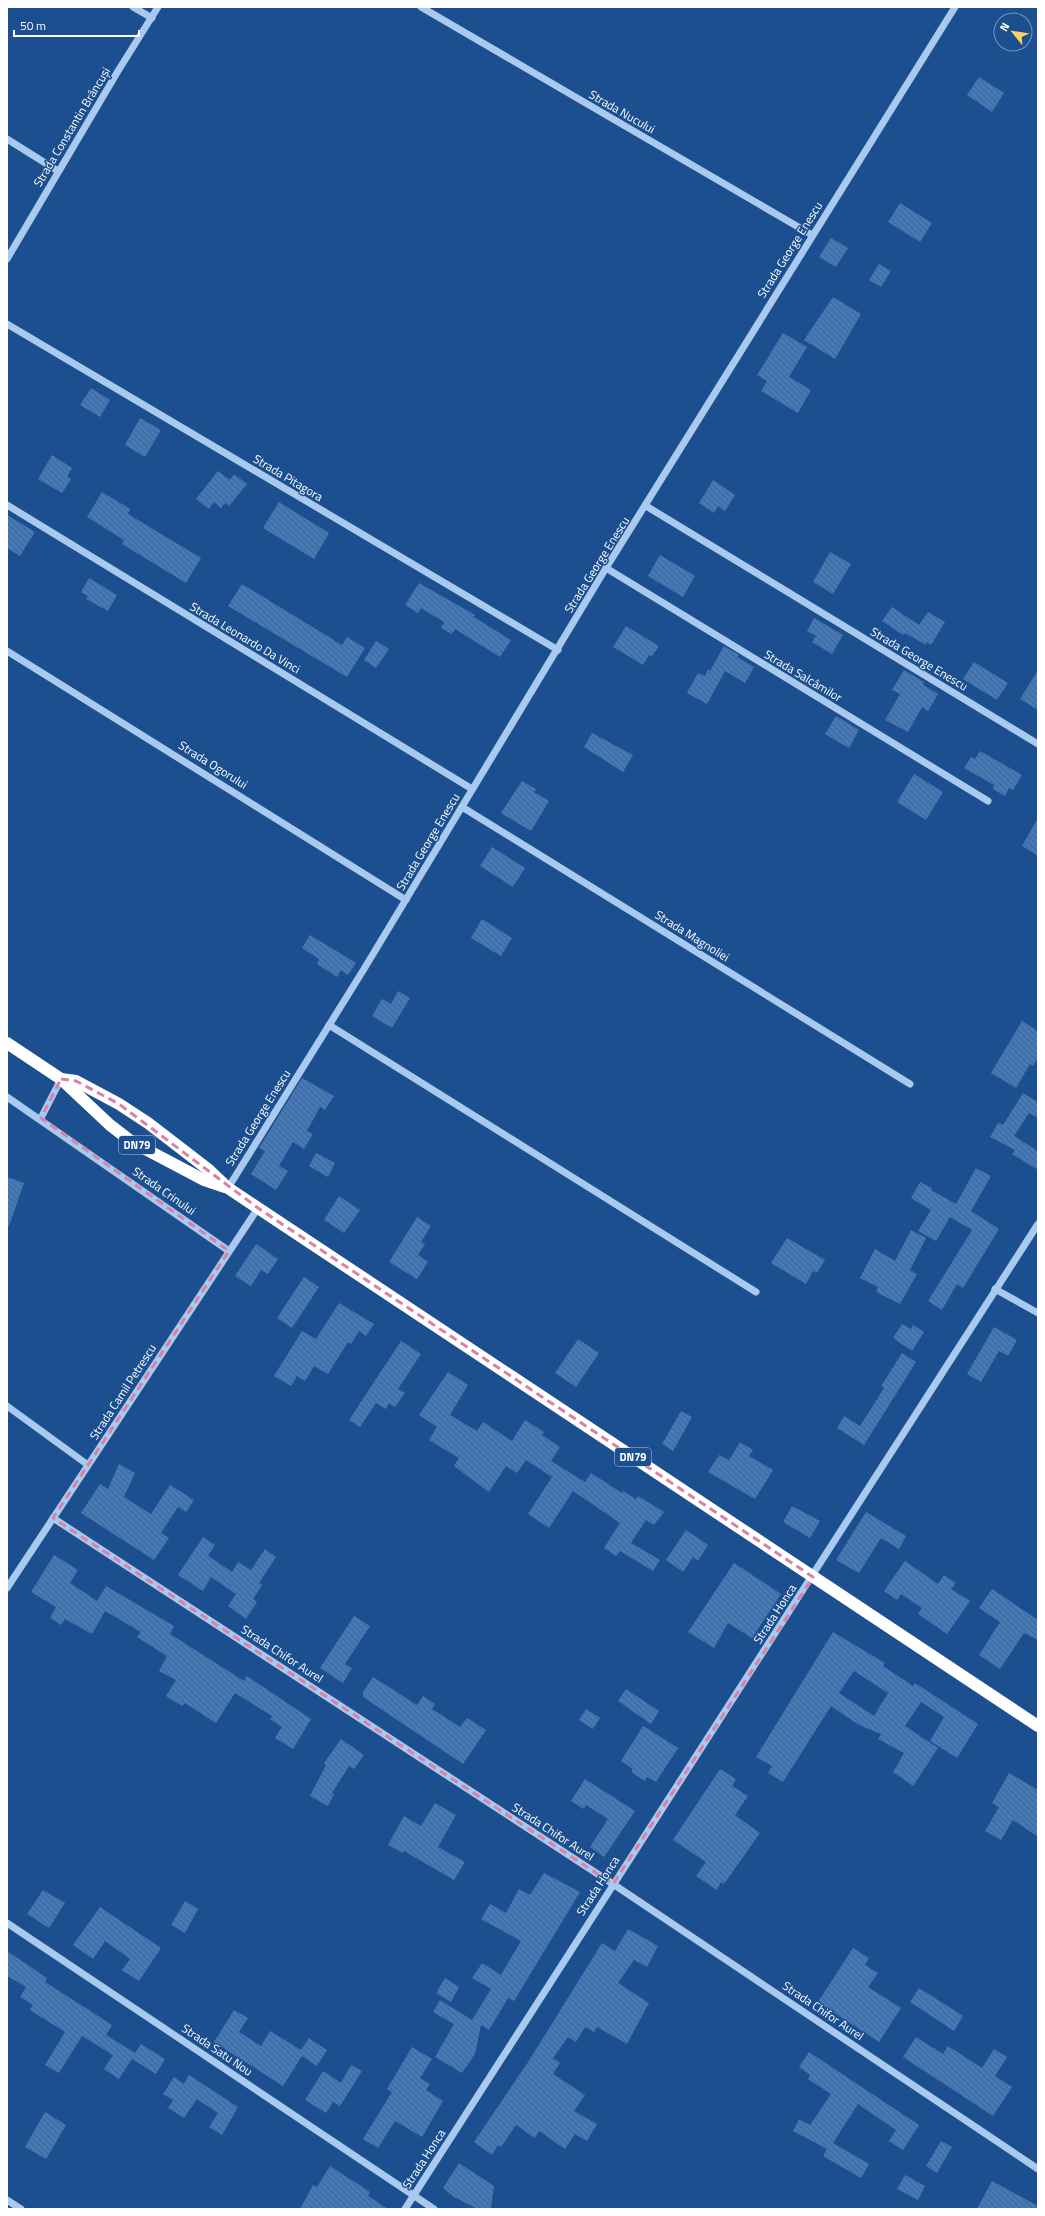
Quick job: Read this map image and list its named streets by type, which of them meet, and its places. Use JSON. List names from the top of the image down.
{
  "streets": {
    "highway": ["DN79"],
    "street": [
      "Strada Nucului",
      "Strada Constantin Brâncuși",
      "Strada George Enescu",
      "Strada Pitagora",
      "Strada Leonardo Da Vinci",
      "Strada Salcâmilor",
      "Strada Ogorului",
      "Strada Magnoliei",
      "Strada Crinului",
      "Strada Camil Petrescu",
      "Strada Honca",
      "Strada Chifor Aurel",
      "Strada Satu Nou"
    ]
  },
  "crossings": [
    ["Strada Nucului", "Strada George Enescu"],
    ["Strada George Enescu", "Strada Pitagora"],
    ["Strada George Enescu", "Strada Leonardo Da Vinci"],
    ["Strada George Enescu", "Strada Salcâmilor"],
    ["Strada George Enescu", "Strada Ogorului"],
    ["Strada George Enescu", "Strada Magnoliei"],
    ["Strada George Enescu", "DN79"],
    ["DN79", "Strada Camil Petrescu"],
    ["DN79", "Strada Honca"],
    ["Strada Crinului", "Strada Camil Petrescu"],
    ["Strada Camil Petrescu", "Strada Chifor Aurel"],
    ["Strada Honca", "Strada Chifor Aurel"],
    ["Strada Honca", "Strada Satu Nou"]
  ],
  "scale_bar": "50 m",
  "north": "top left"
}
